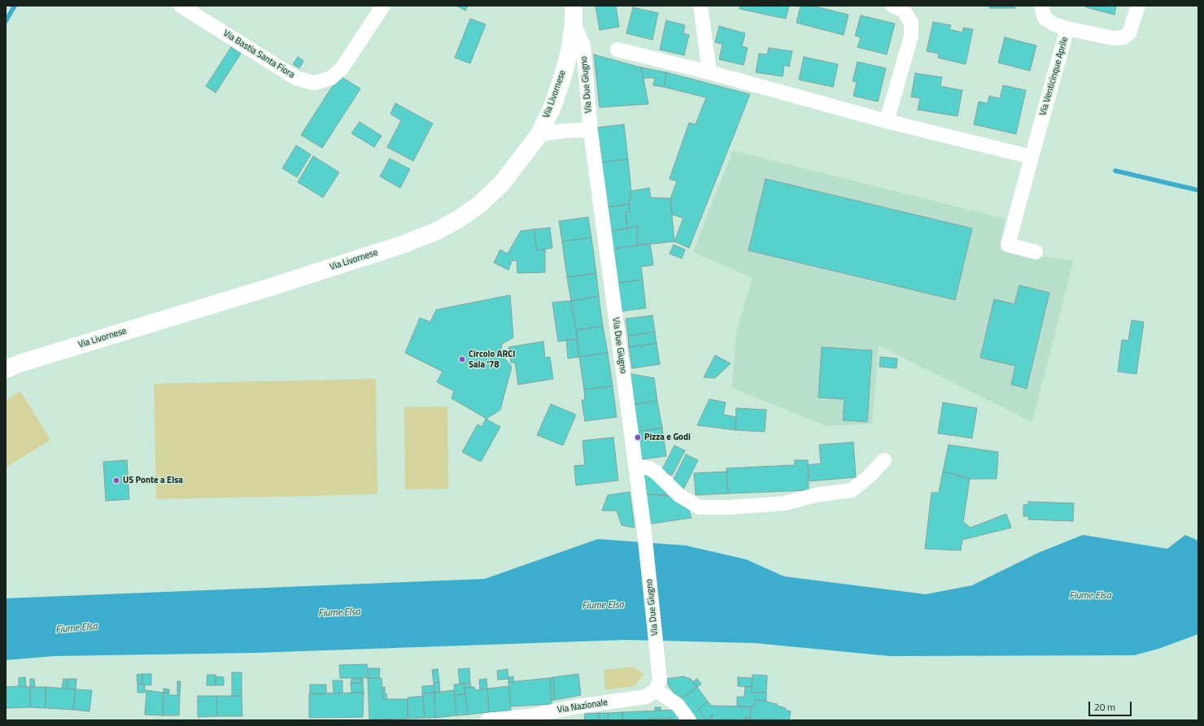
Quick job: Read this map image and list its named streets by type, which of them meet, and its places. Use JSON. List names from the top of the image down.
{
  "streets": {
    "main road": ["Via Livornese"],
    "street": [
      "Via Bastia Santa Fiora",
      "Via Venticinque Aprile",
      "Via Due Giugno",
      "Via Nazionale"
    ]
  },
  "crossings": [
    ["Via Due Giugno", "Via Livornese"],
    ["Via Due Giugno", "Via Nazionale"]
  ],
  "water": ["Fiume Elsa"],
  "places": ["Circolo ARCI Sala '78", "Pizza e Godi", "US Ponte a Elsa"],
  "scale_bar": "20 m"
}
